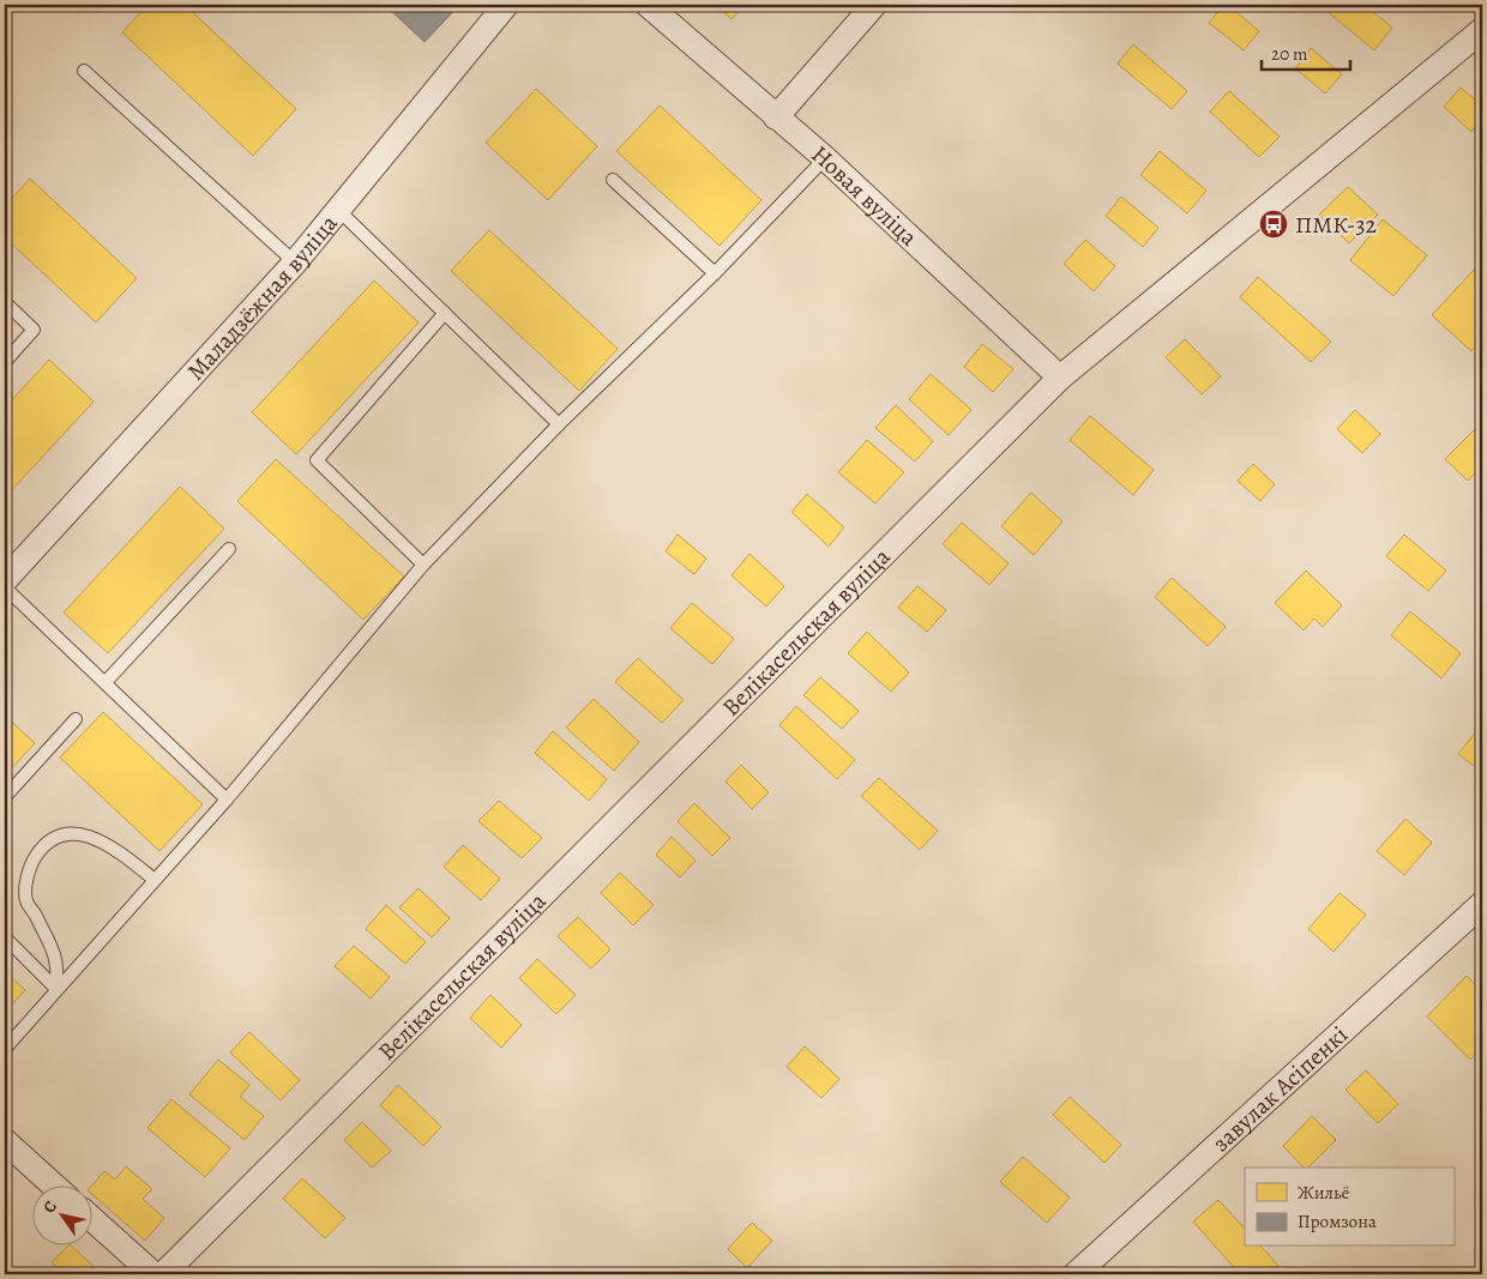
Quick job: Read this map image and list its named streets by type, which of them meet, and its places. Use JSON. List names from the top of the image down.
{
  "streets": {
    "street": [
      "Новая вуліца",
      "Маладзёжная вуліца",
      "Велікасельская вуліца",
      "завулак Асіпенкі"
    ]
  },
  "crossings": [
    ["Новая вуліца", "Велікасельская вуліца"]
  ],
  "places": {
    "bus stop": ["ПМК-32"]
  },
  "legend": ["Жильё", "Промзона"],
  "scale_bar": "20 m",
  "north": "top left"
}
